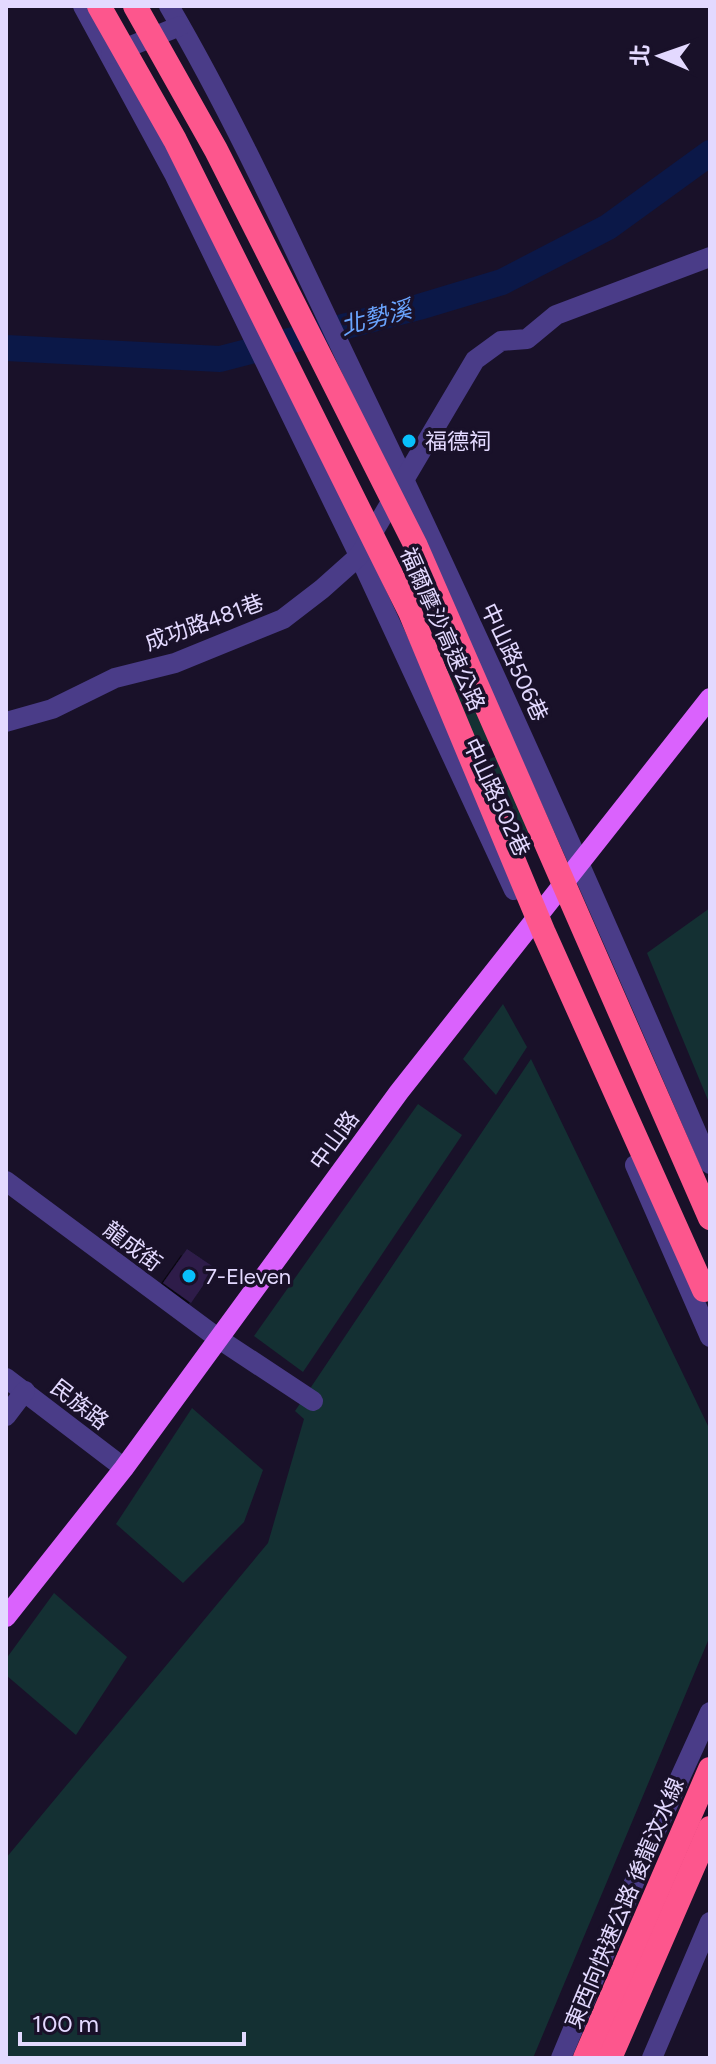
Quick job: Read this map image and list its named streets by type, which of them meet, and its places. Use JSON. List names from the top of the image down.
{
  "streets": {
    "highway": ["福爾摩沙高速公路", "東西向快速公路 後龍汶水線"],
    "main road": ["中山路"],
    "street": [
      "成功路481巷",
      "中山路506巷",
      "中山路502巷",
      "龍成街",
      "民族路"
    ]
  },
  "crossings": [
    ["成功路481巷", "中山路506巷"],
    ["成功路481巷", "中山路502巷"],
    ["中山路506巷", "中山路"],
    ["中山路502巷", "中山路"],
    ["中山路", "龍成街"],
    ["中山路", "民族路"]
  ],
  "water": ["北勢溪"],
  "places": ["福德祠", "7-Eleven"],
  "scale_bar": "100 m",
  "north": "left"
}
